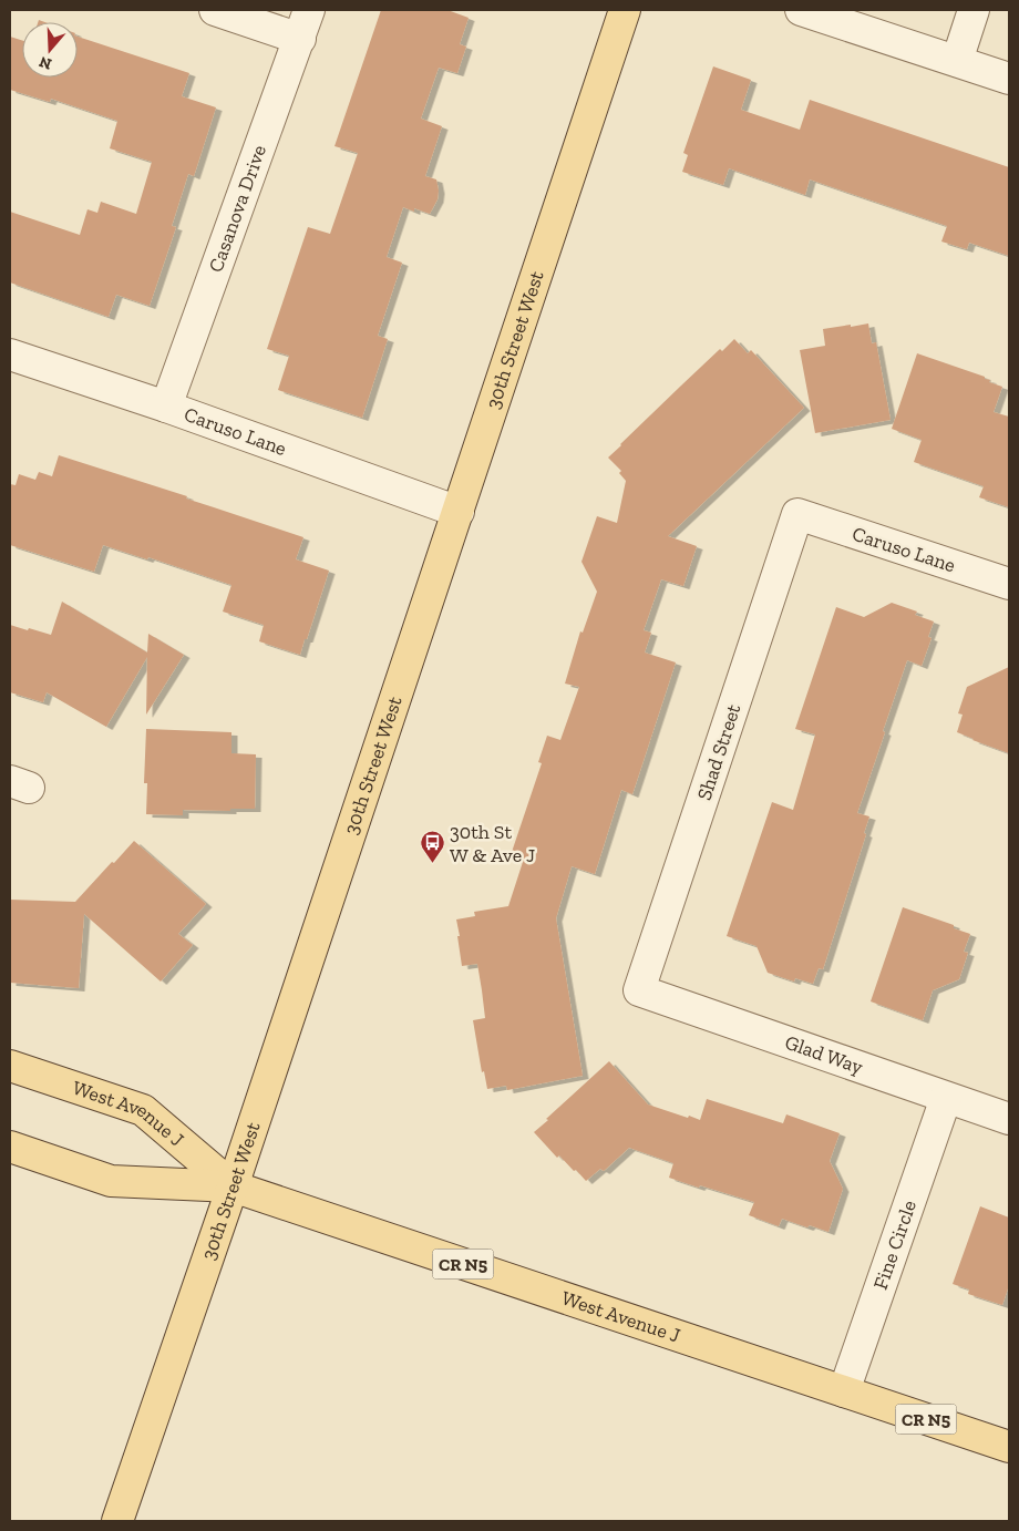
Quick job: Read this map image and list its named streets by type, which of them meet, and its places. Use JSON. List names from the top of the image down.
{
  "streets": {
    "main road": ["30th Street West", "West Avenue J", "CR N5"],
    "street": [
      "Casanova Drive",
      "Caruso Lane",
      "Shad Street",
      "Glad Way",
      "Fine Circle"
    ]
  },
  "crossings": [
    ["Casanova Drive", "Caruso Lane"],
    ["30th Street West", "Caruso Lane"],
    ["30th Street West", "West Avenue J"],
    ["Caruso Lane", "Shad Street"],
    ["Shad Street", "Glad Way"],
    ["Glad Way", "Fine Circle"],
    ["West Avenue J", "Fine Circle"]
  ],
  "places": {
    "bus stop": ["30th St W & Ave J"]
  },
  "north": "bottom"
}
